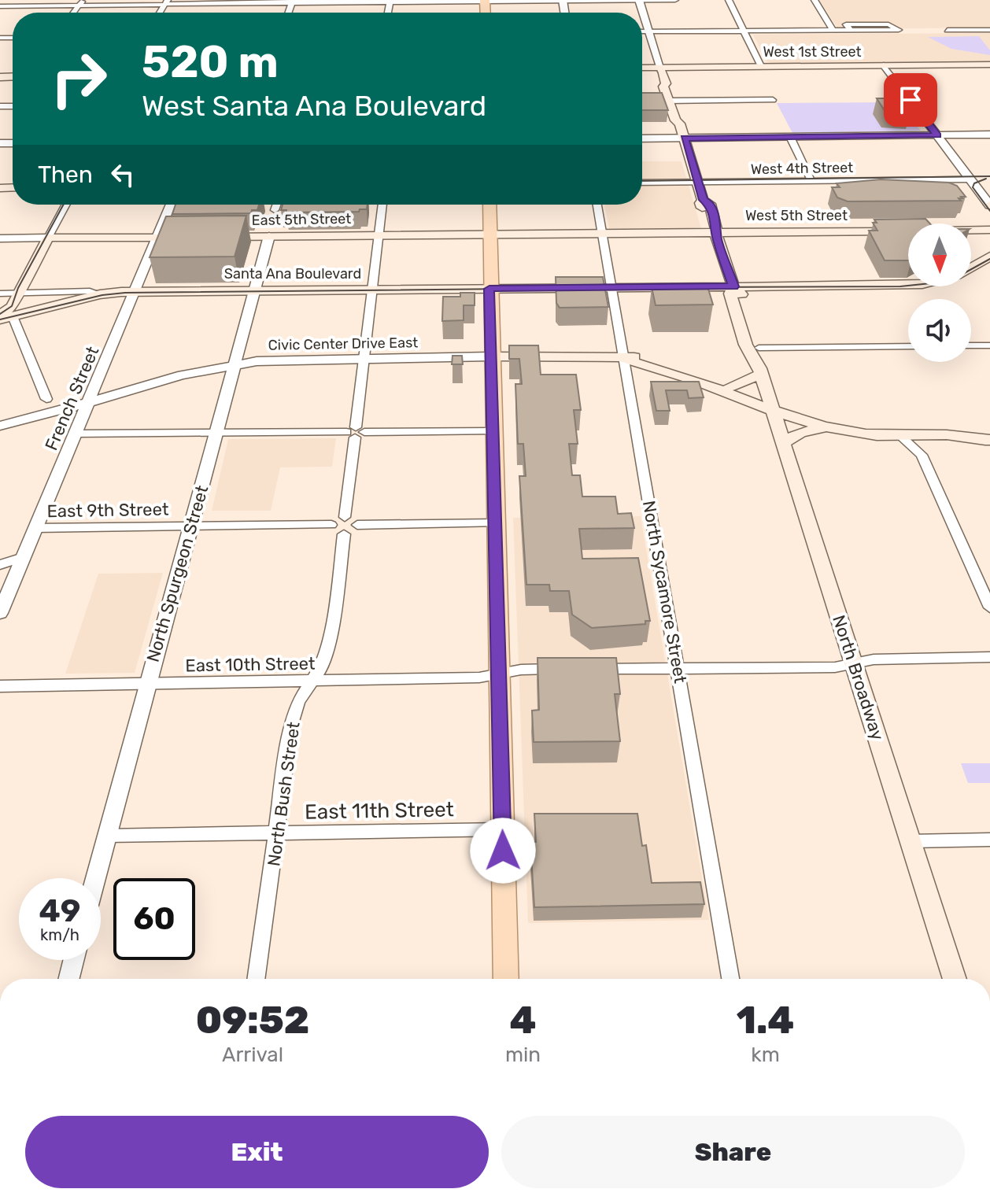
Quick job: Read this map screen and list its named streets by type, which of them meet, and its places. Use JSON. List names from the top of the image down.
{
  "streets": {
    "main road": [
      "West 1st Street",
      "West 5th Street",
      "East 5th Street",
      "Santa Ana Boulevard",
      "North Broadway"
    ],
    "street": [
      "West 4th Street",
      "Civic Center Drive East",
      "French Street",
      "East 9th Street",
      "North Spurgeon Street",
      "North Sycamore Street",
      "East 10th Street",
      "North Bush Street",
      "East 11th Street"
    ]
  },
  "crossings": [
    ["West 1st Street", "North Broadway"],
    ["West 4th Street", "North Broadway"],
    ["West 5th Street", "East 5th Street"],
    ["West 5th Street", "North Sycamore Street"],
    ["West 5th Street", "North Broadway"],
    ["East 5th Street", "North Spurgeon Street"],
    ["Santa Ana Boulevard", "French Street"],
    ["Santa Ana Boulevard", "North Spurgeon Street"],
    ["Santa Ana Boulevard", "North Sycamore Street"],
    ["Santa Ana Boulevard", "North Broadway"],
    ["Civic Center Drive East", "French Street"],
    ["Civic Center Drive East", "North Spurgeon Street"],
    ["French Street", "East 9th Street"],
    ["East 9th Street", "North Spurgeon Street"],
    ["East 9th Street", "North Bush Street"],
    ["North Spurgeon Street", "East 10th Street"],
    ["North Spurgeon Street", "East 11th Street"],
    ["North Sycamore Street", "East 10th Street"],
    ["East 10th Street", "North Broadway"],
    ["East 10th Street", "North Bush Street"],
    ["North Bush Street", "East 11th Street"]
  ],
  "north": "bottom",
  "page": {
    "turn": ["520 m", "West Santa Ana Boulevard"],
    "then": "Then",
    "speed": "49 km/h",
    "limit": "60",
    "eta": [
      "09:52",
      "Arrival",
      "4",
      "min",
      "1.4",
      "km"
    ],
    "buttons": ["Exit", "Share"]
  }
}
